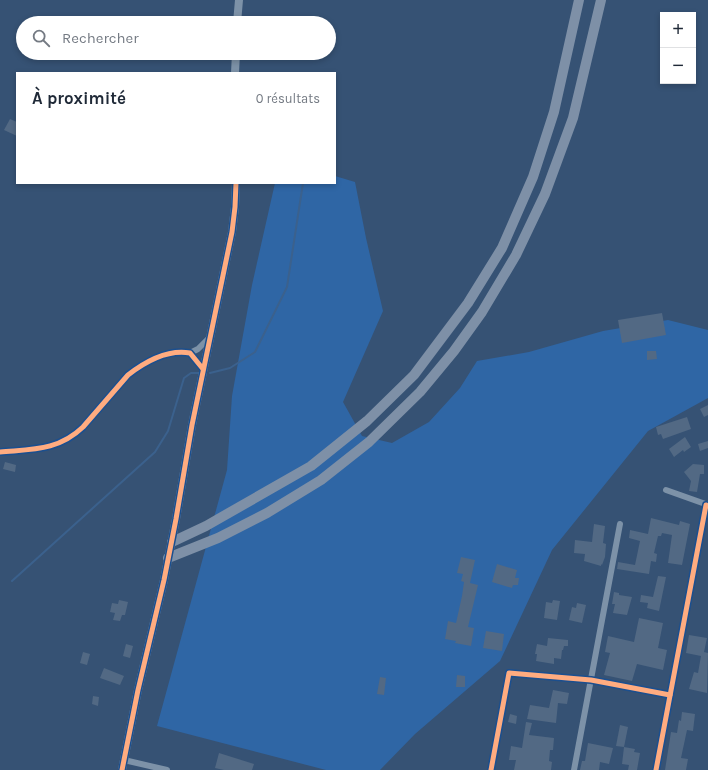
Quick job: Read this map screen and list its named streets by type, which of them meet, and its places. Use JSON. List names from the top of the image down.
{
  "page": {
    "map_buttons": ["+", "−"],
    "search": "Rechercher",
    "heading": ["À proximité", "0 résultats"]
  }
}
